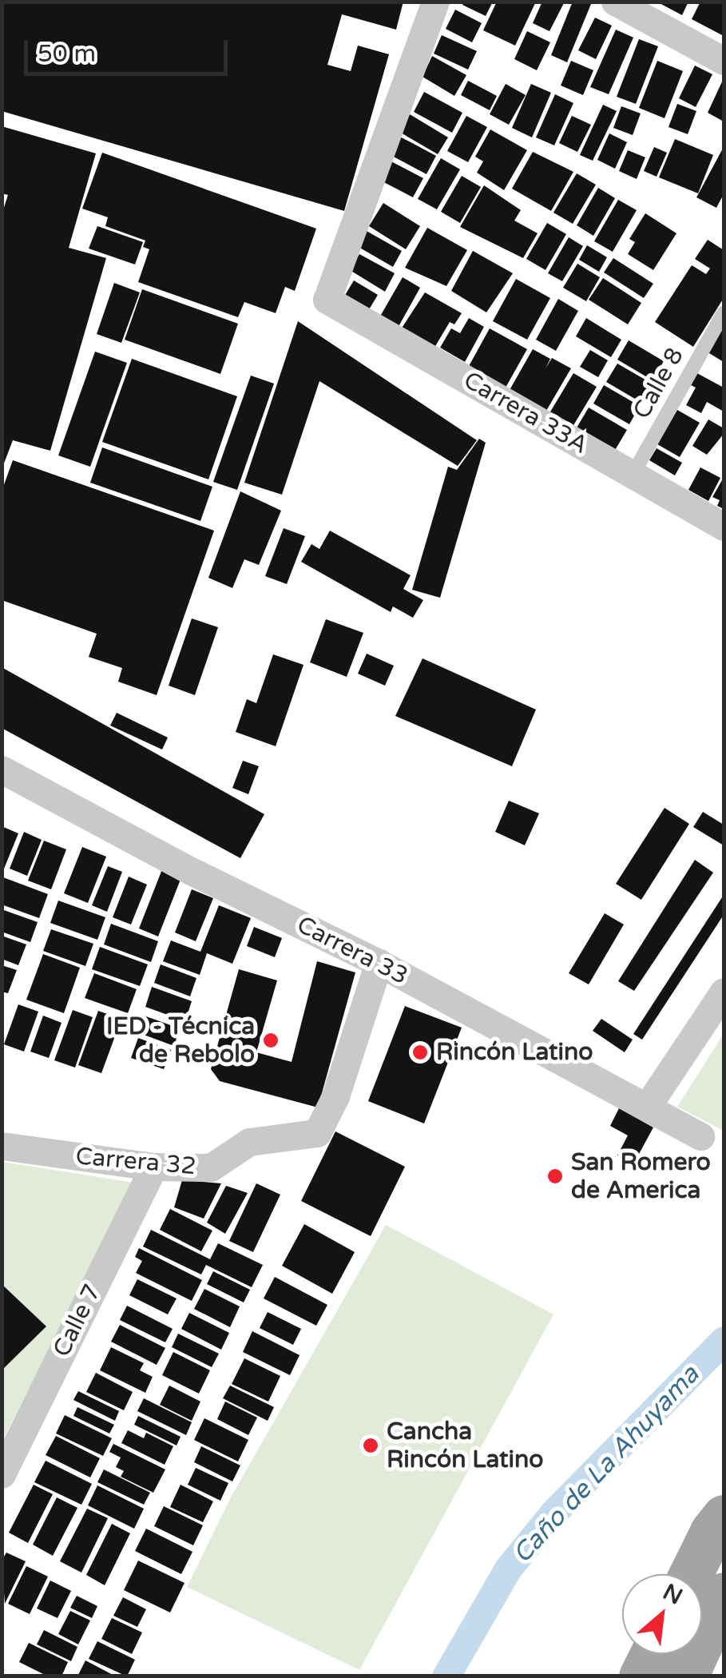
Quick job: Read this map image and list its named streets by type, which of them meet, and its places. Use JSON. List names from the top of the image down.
{
  "streets": {
    "street": [
      "Carrera 33A",
      "Carrera 33",
      "Carrera 32",
      "Calle 7"
    ],
    "lane": ["Calle 8"]
  },
  "crossings": [
    ["Calle 8", "Carrera 33A"],
    ["Carrera 33", "Carrera 32"],
    ["Carrera 32", "Calle 7"]
  ],
  "water": ["Caño de La Ahuyama"],
  "places": [
    "IED - Técnica de Rebolo",
    "Rincón Latino",
    "San Romero de America",
    "Cancha Rincón Latino"
  ],
  "scale_bar": "50 m",
  "north": "top right"
}
